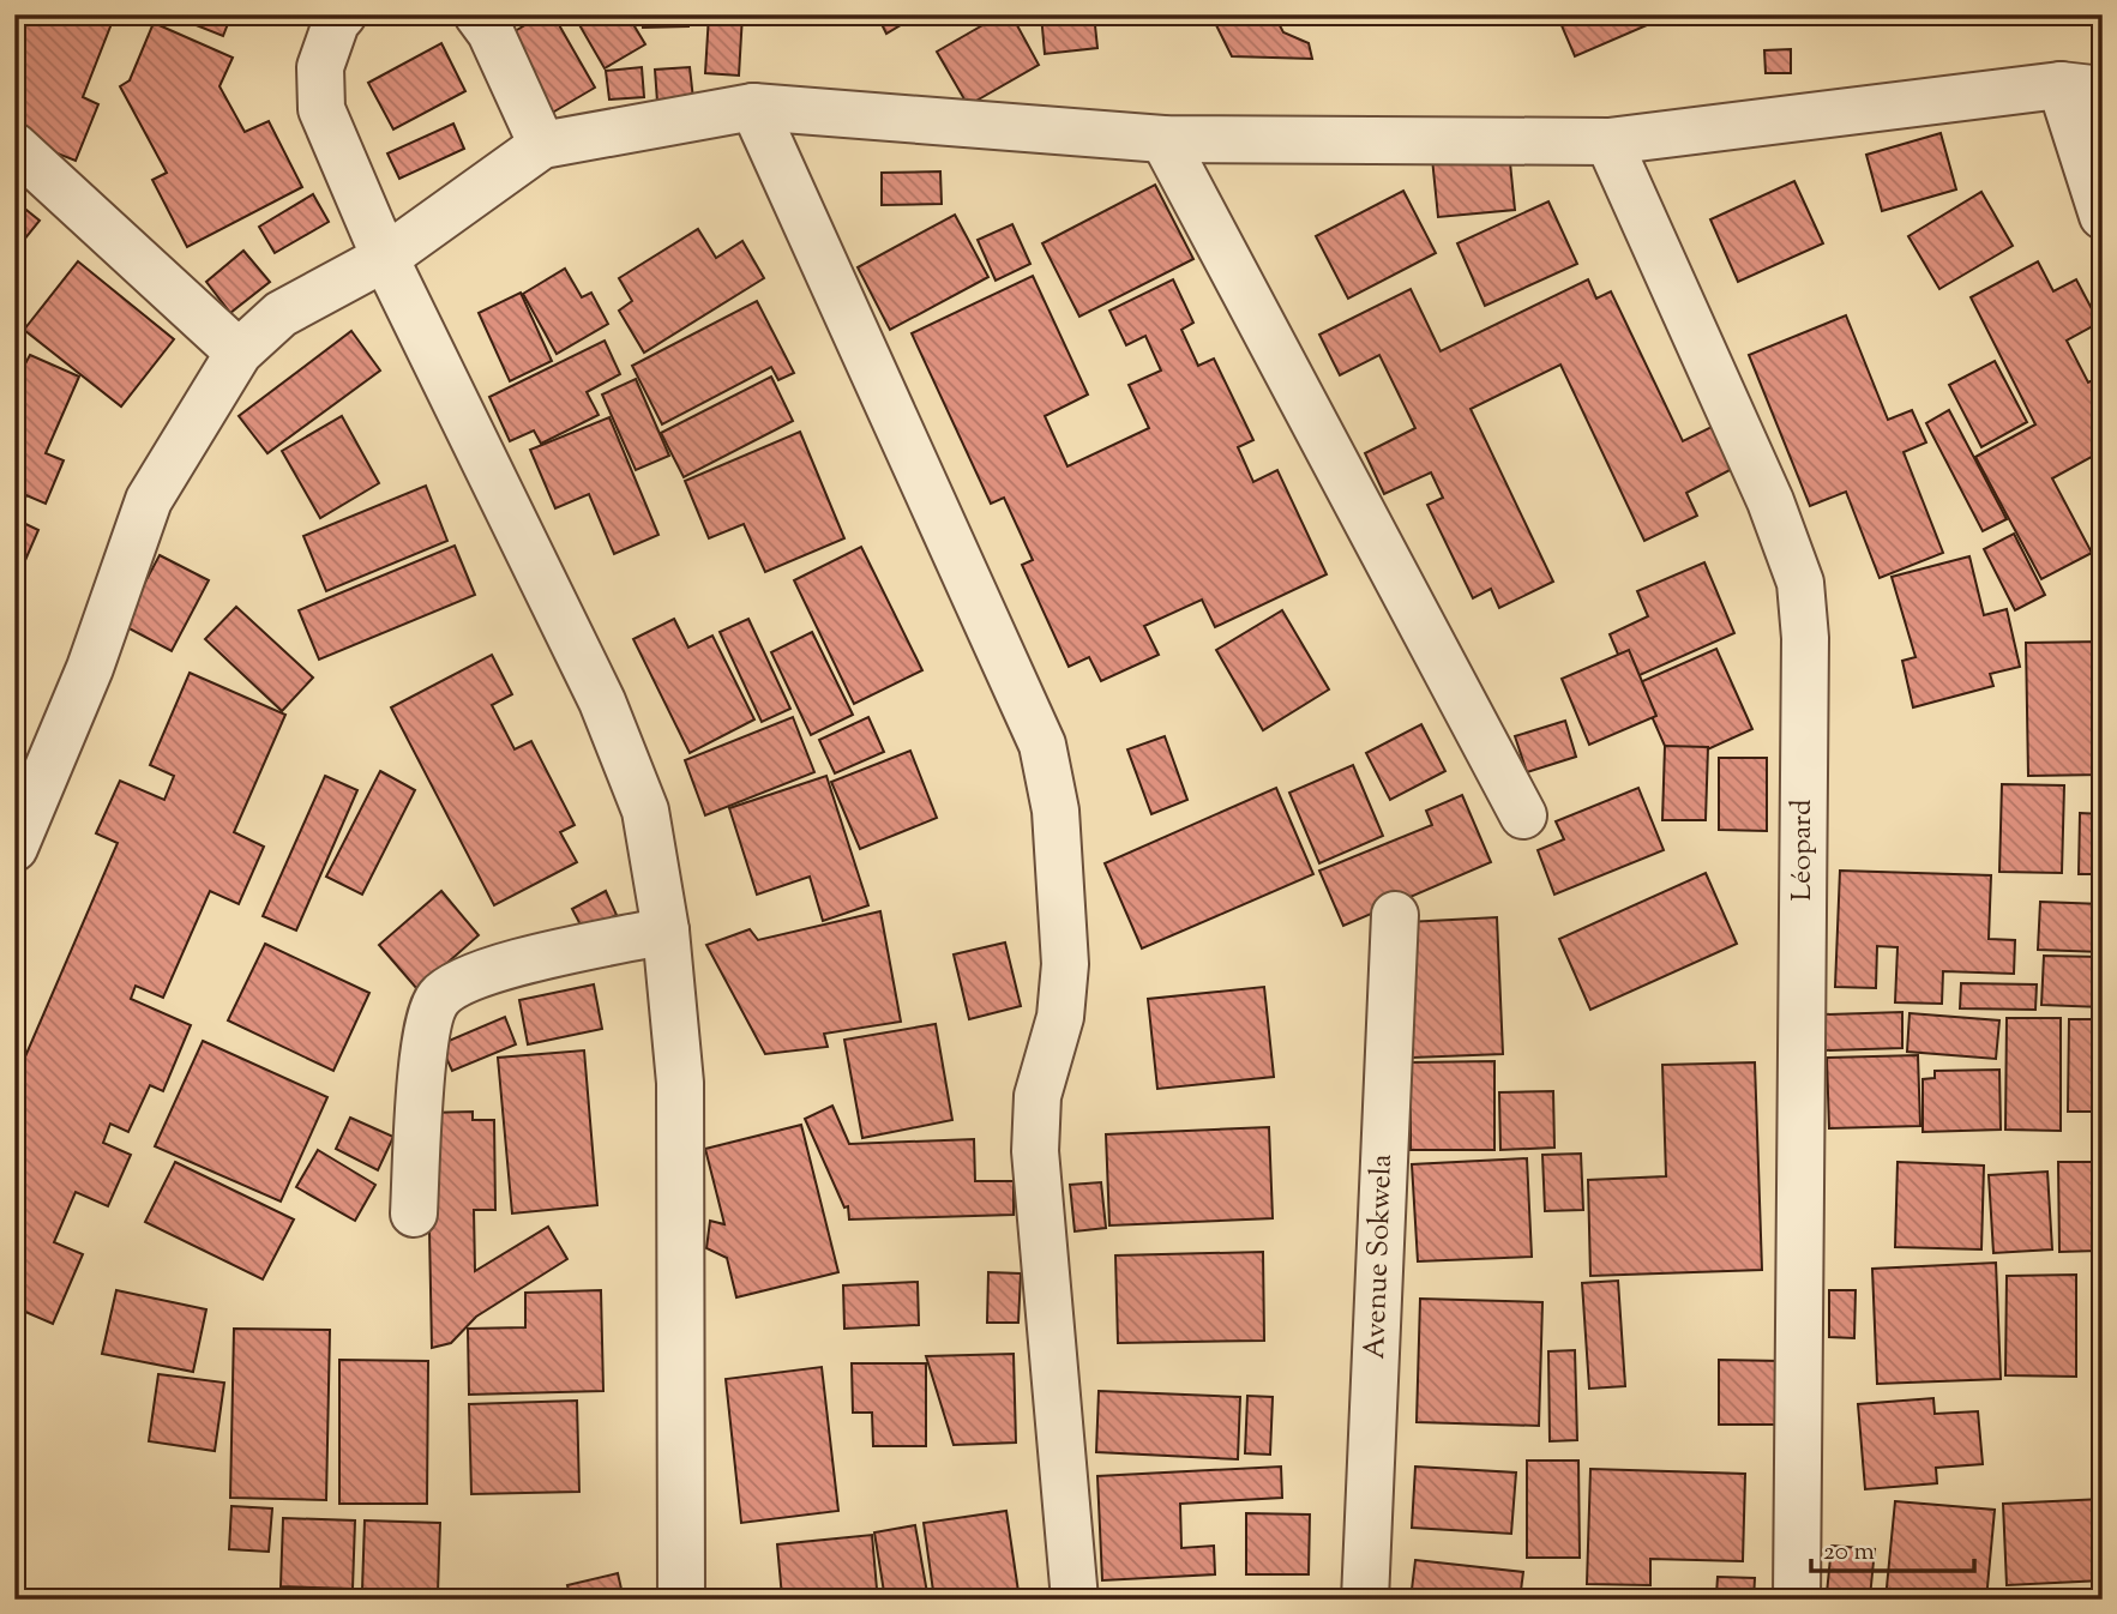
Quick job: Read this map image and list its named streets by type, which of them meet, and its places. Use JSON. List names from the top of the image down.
{
  "streets": {
    "street": ["Léopard", "Avenue Sokwela"]
  },
  "scale_bar": "20 m"
}
